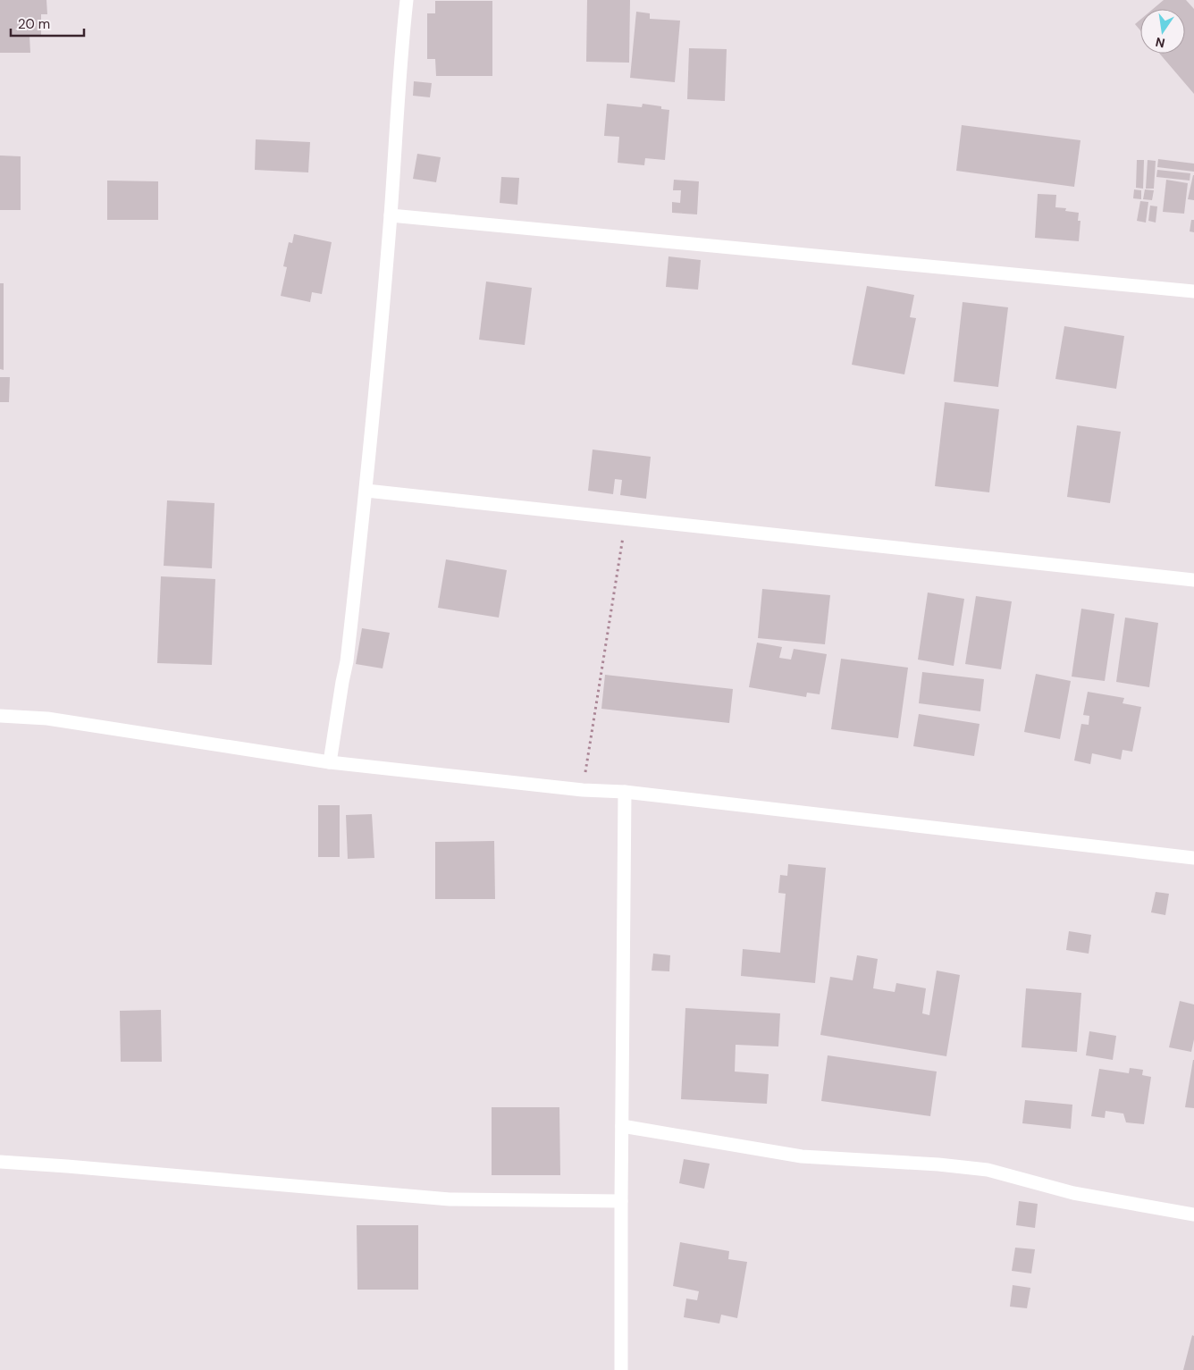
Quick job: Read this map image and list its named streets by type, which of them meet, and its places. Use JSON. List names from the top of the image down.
{
  "scale_bar": "20 m",
  "north": "bottom"
}
